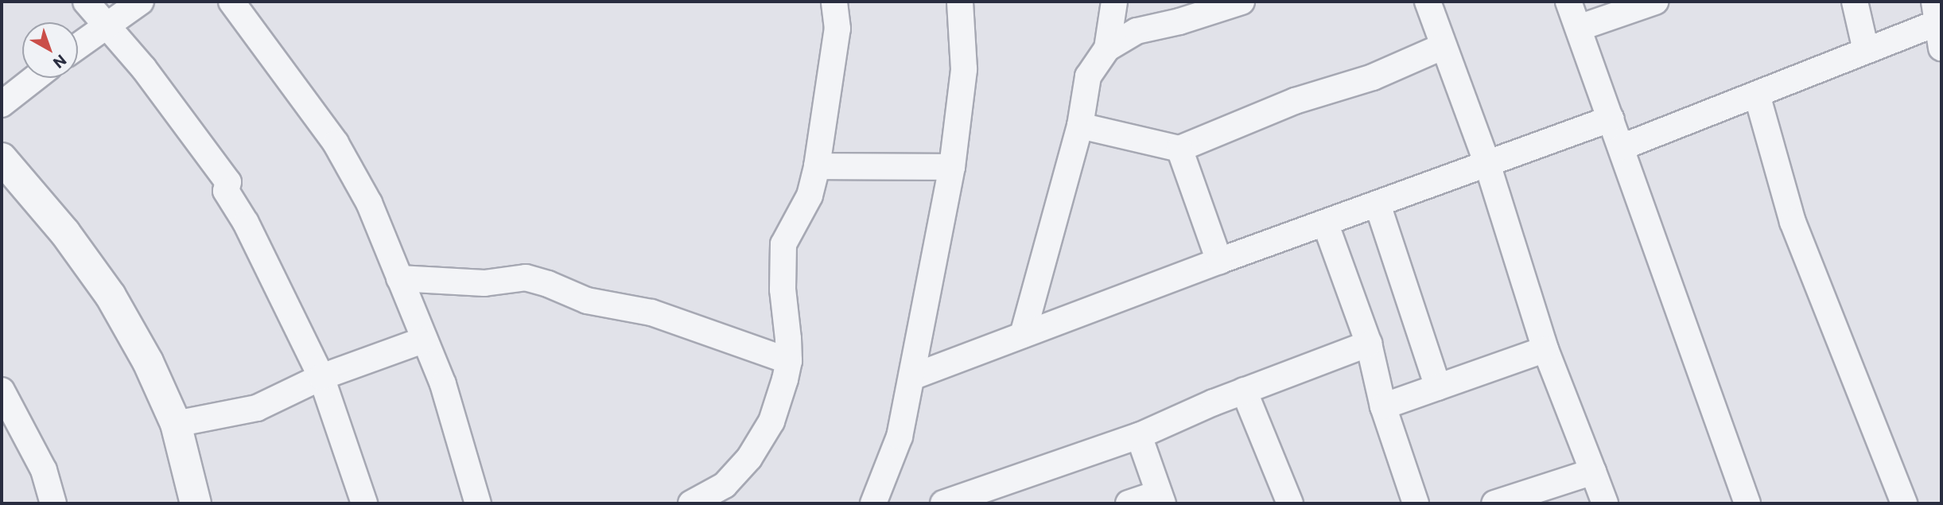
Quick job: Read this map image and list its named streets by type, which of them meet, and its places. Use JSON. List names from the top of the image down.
{
  "north": "bottom right"
}
